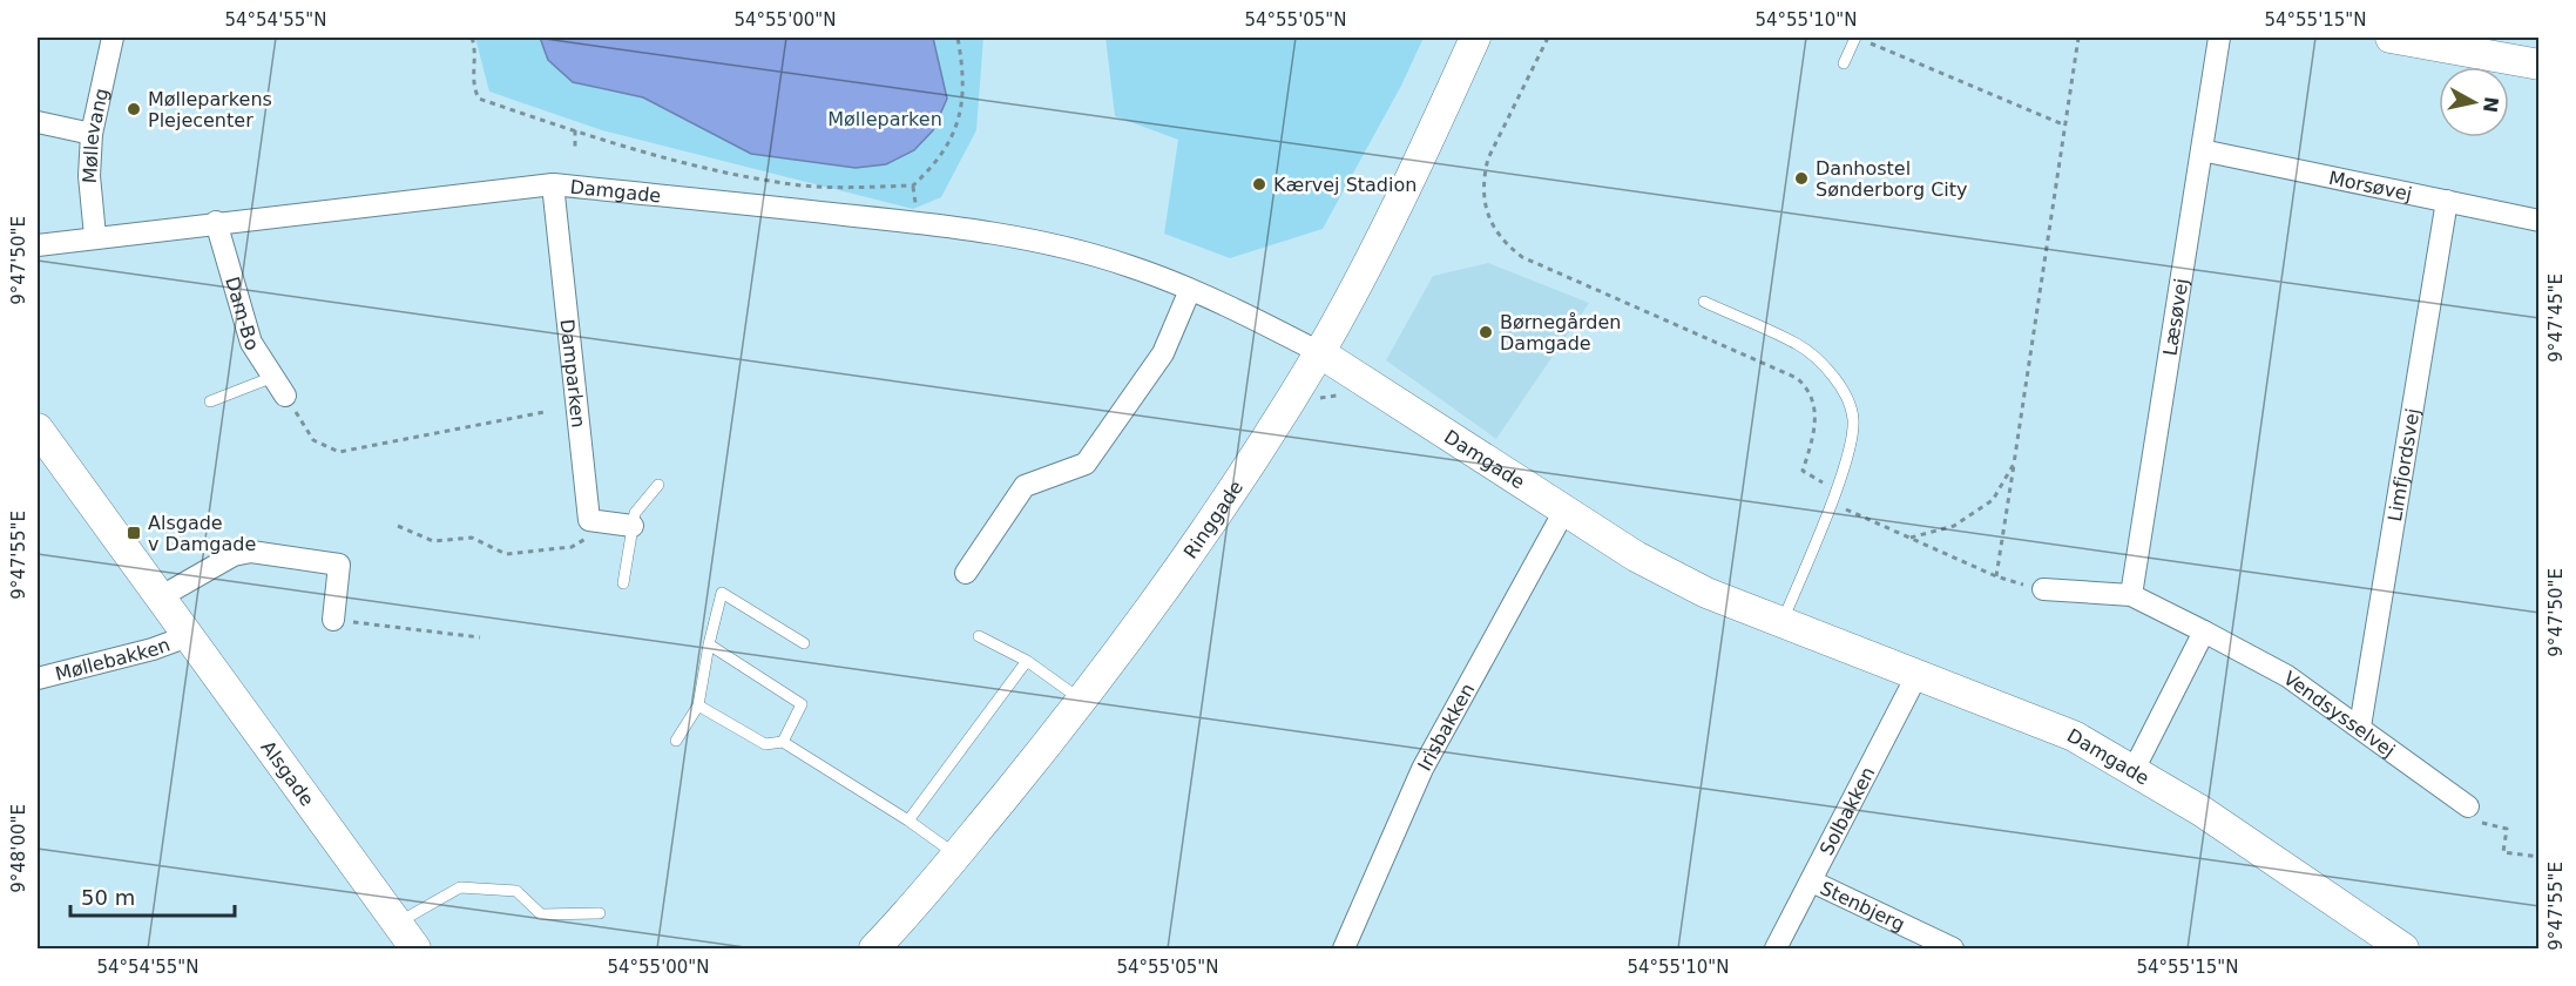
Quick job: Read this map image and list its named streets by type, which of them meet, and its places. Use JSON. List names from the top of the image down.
{
  "streets": {
    "street": [
      "Møllevang",
      "Morsøvej",
      "Damgade",
      "Dam-Bo",
      "Læsøvej",
      "Damparken",
      "Limfjordsvej",
      "Ringgade",
      "Møllebakken",
      "Vendsysselvej",
      "Irisbakken",
      "Alsgade",
      "Solbakken",
      "Stenbjerg"
    ]
  },
  "crossings": [
    ["Møllevang", "Damgade"],
    ["Morsøvej", "Læsøvej"],
    ["Morsøvej", "Limfjordsvej"],
    ["Damgade", "Dam-Bo"],
    ["Damgade", "Damparken"],
    ["Damgade", "Ringgade"],
    ["Damgade", "Irisbakken"],
    ["Damgade", "Solbakken"],
    ["Læsøvej", "Vendsysselvej"],
    ["Limfjordsvej", "Vendsysselvej"],
    ["Møllebakken", "Alsgade"],
    ["Solbakken", "Stenbjerg"]
  ],
  "parks": ["Mølleparken"],
  "places": {
    "other": [
      "Mølleparkens Plejecenter",
      "Danhostel Sønderborg City",
      "Kærvej Stadion",
      "Børnegården Damgade"
    ],
    "transit": ["Alsgade v Damgade"]
  },
  "scale_bar": "50 m",
  "north": "right",
  "coordinates": [
    "54°54'55\"N",
    "54°55'00\"N",
    "54°55'05\"N",
    "54°55'10\"N",
    "54°55'15\"N",
    "9°47'50\"E",
    "9°47'45\"E",
    "9°47'55\"E",
    "9°48'00\"E"
  ]
}
